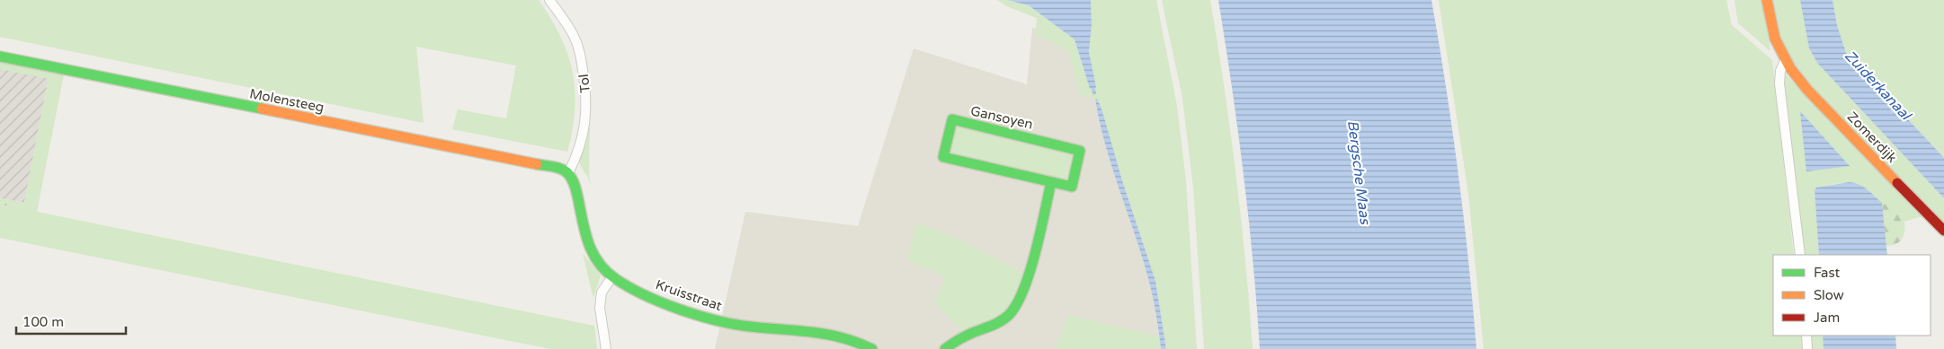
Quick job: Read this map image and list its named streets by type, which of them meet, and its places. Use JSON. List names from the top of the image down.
{
  "streets": {
    "street": [
      "Tol",
      "Molensteeg",
      "Gansoyen",
      "Zomerdijk",
      "Kruisstraat"
    ]
  },
  "crossings": [
    ["Tol", "Molensteeg"],
    ["Tol", "Kruisstraat"],
    ["Molensteeg", "Kruisstraat"]
  ],
  "water": ["Zuiderkanaal", "Bergsche Maas"],
  "legend": ["Fast", "Slow", "Jam"],
  "scale_bar": "100 m"
}
